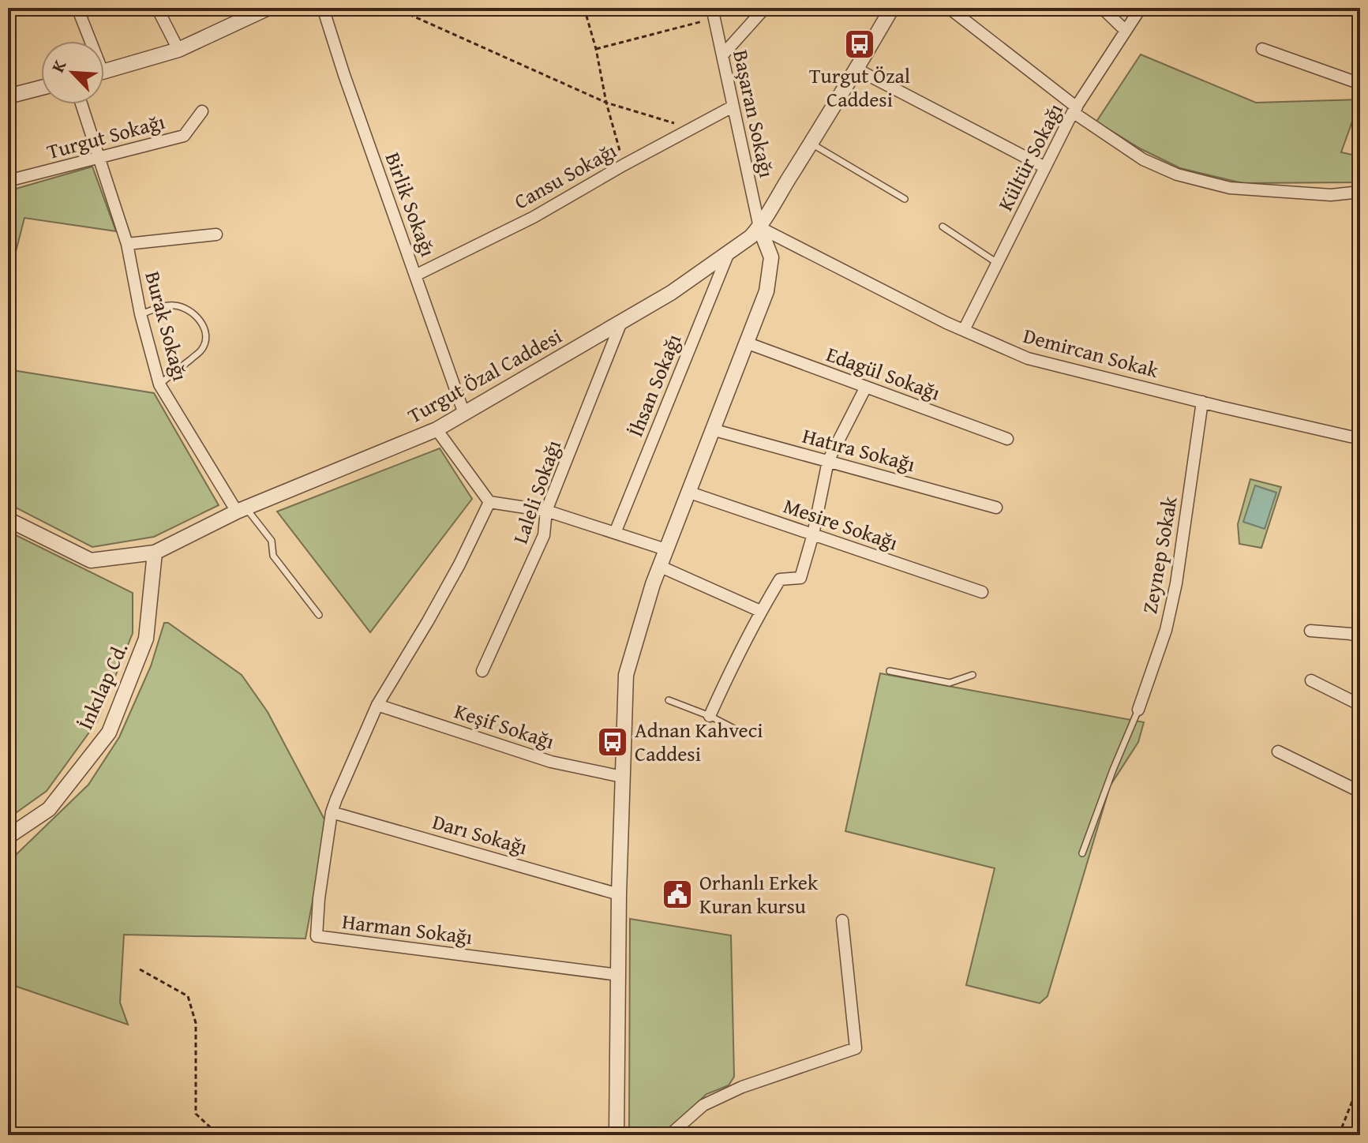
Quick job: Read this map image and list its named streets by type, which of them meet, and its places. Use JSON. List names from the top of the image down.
{
  "streets": {
    "street": [
      "Başaran Sokağı",
      "Turgut Sokağı",
      "Kültür Sokağı",
      "Cansu Sokağı",
      "Birlik Sokağı",
      "Burak Sokağı",
      "Demircan Sokak",
      "Edagül Sokağı",
      "Turgut Özal Caddesi",
      "İhsan Sokağı",
      "Hatıra Sokağı",
      "Laleli Sokağı",
      "Mesire Sokağı",
      "Zeynep Sokak",
      "İnkılap Cd.",
      "Keşif Sokağı",
      "Darı Sokağı",
      "Harman Sokağı"
    ]
  },
  "crossings": [
    ["Başaran Sokağı", "Cansu Sokağı"],
    ["Başaran Sokağı", "Demircan Sokak"],
    ["Başaran Sokağı", "Turgut Özal Caddesi"],
    ["Turgut Sokağı", "Burak Sokağı"],
    ["Kültür Sokağı", "Demircan Sokak"],
    ["Cansu Sokağı", "Birlik Sokağı"],
    ["Birlik Sokağı", "Turgut Özal Caddesi"],
    ["Burak Sokağı", "Turgut Özal Caddesi"],
    ["Demircan Sokak", "Turgut Özal Caddesi"],
    ["Demircan Sokak", "Zeynep Sokak"],
    ["Turgut Özal Caddesi", "İhsan Sokağı"],
    ["Turgut Özal Caddesi", "Laleli Sokağı"],
    ["Turgut Özal Caddesi", "İnkılap Cd."],
    ["Darı Sokağı", "Harman Sokağı"]
  ],
  "places": {
    "bus stop": ["Turgut Özal Caddesi", "Adnan Kahveci Caddesi"],
    "public building": ["Orhanlı Erkek Kuran kursu"]
  },
  "north": "top left"
}
